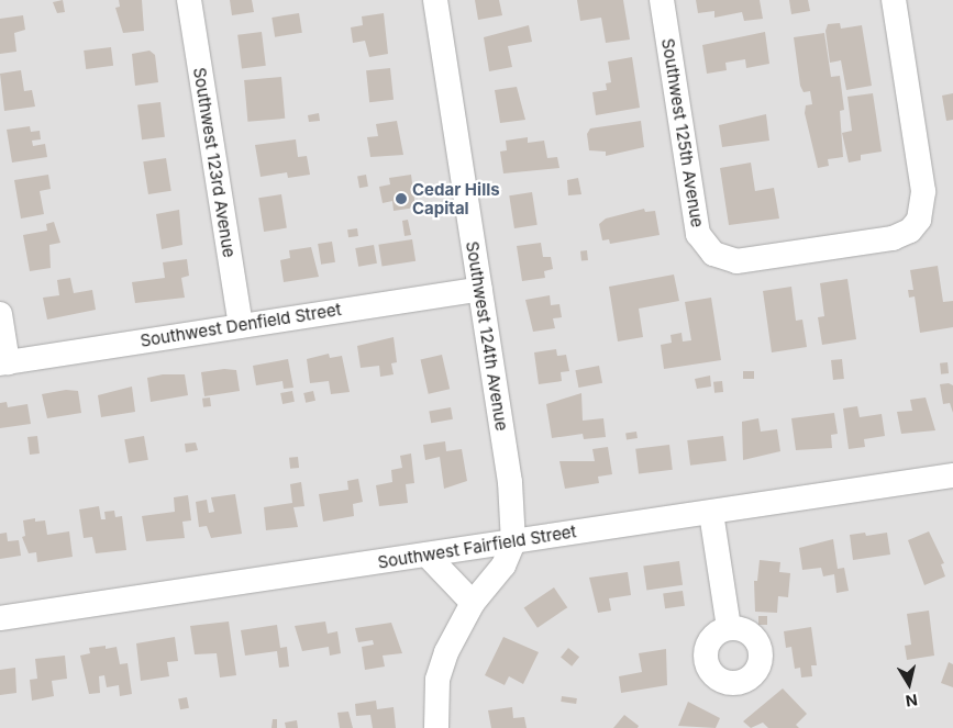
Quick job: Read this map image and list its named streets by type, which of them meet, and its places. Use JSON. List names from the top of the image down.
{
  "streets": {
    "street": [
      "Southwest 125th Avenue",
      "Southwest 123rd Avenue",
      "Southwest Denfield Street",
      "Southwest 124th Avenue",
      "Southwest Fairfield Street"
    ]
  },
  "crossings": [
    ["Southwest 123rd Avenue", "Southwest Denfield Street"],
    ["Southwest Denfield Street", "Southwest 124th Avenue"],
    ["Southwest 124th Avenue", "Southwest Fairfield Street"]
  ],
  "places": ["Cedar Hills Capital"],
  "north": "bottom"
}
